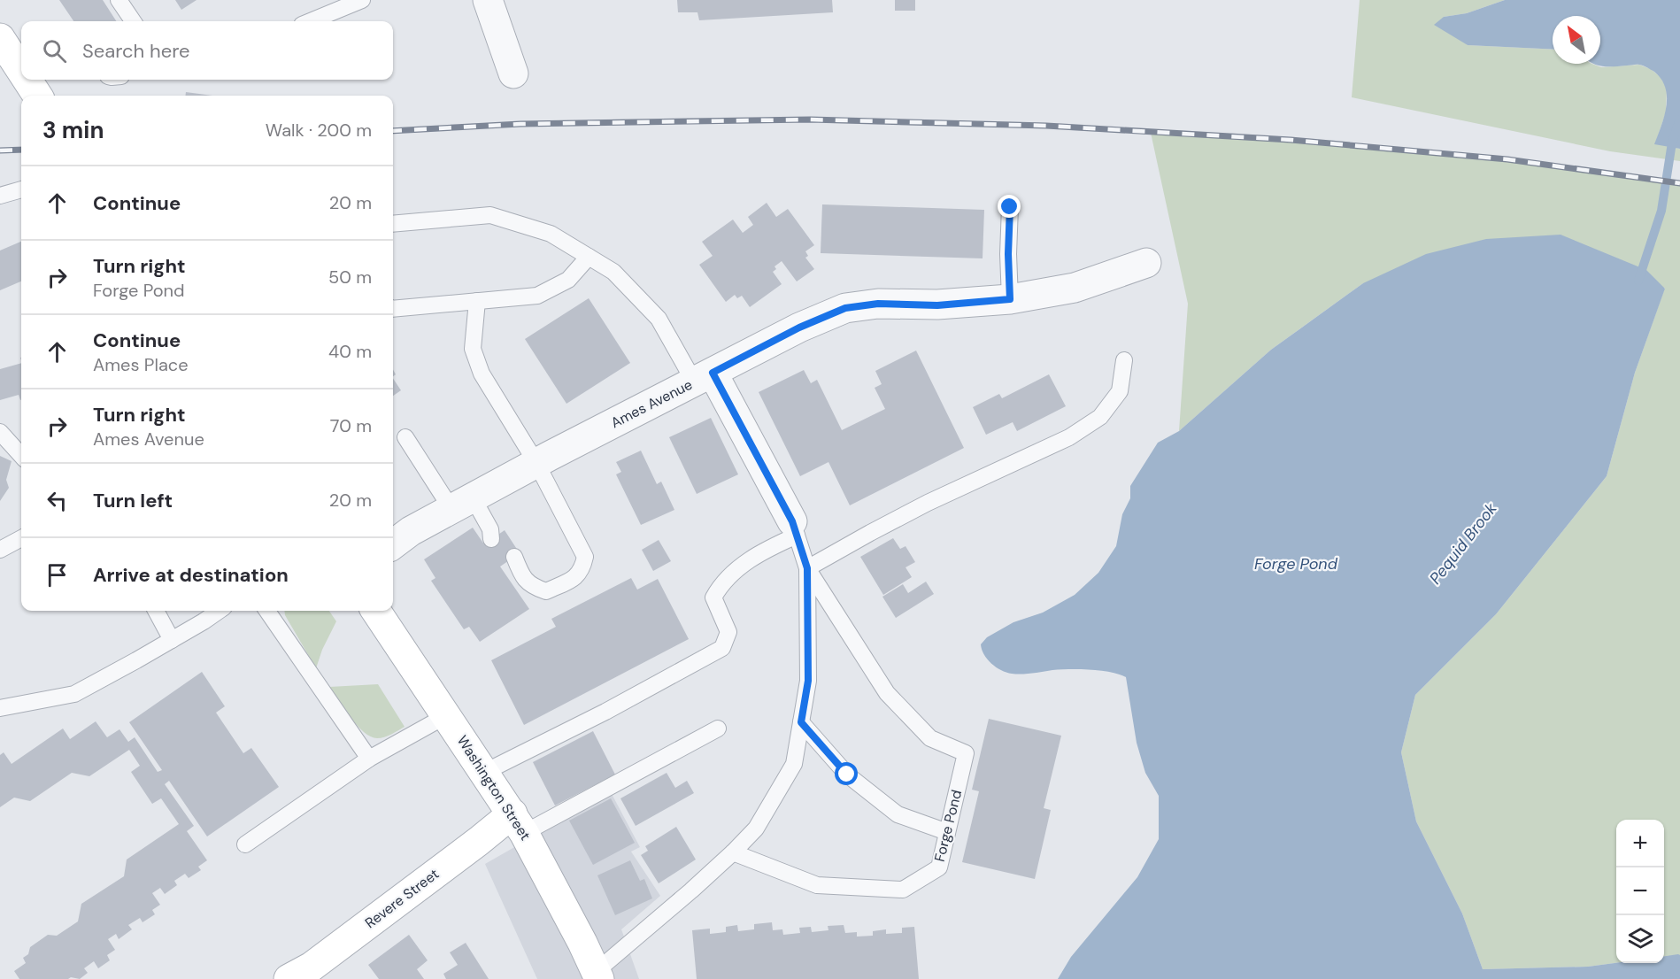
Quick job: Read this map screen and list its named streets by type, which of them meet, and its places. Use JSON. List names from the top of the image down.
{
  "streets": {
    "main road": ["Washington Street", "Revere Street"],
    "street": ["Ames Avenue"],
    "lane": ["Forge Pond"]
  },
  "crossings": [
    ["Washington Street", "Forge Pond"],
    ["Washington Street", "Revere Street"]
  ],
  "water": ["Pequid Brook", "Forge Pond"],
  "north": "top left",
  "page": {
    "search": "Search here",
    "heading": ["3 min", "Walk · 200 m"],
    "list": [
      ["Continue", "20 m"],
      ["Turn right", "Forge Pond", "50 m"],
      ["Continue", "Ames Place", "40 m"],
      ["Turn right", "Ames Avenue", "70 m"],
      ["Turn left", "20 m"],
      "Arrive at destination"
    ],
    "map_buttons": ["+", "−"]
  }
}
